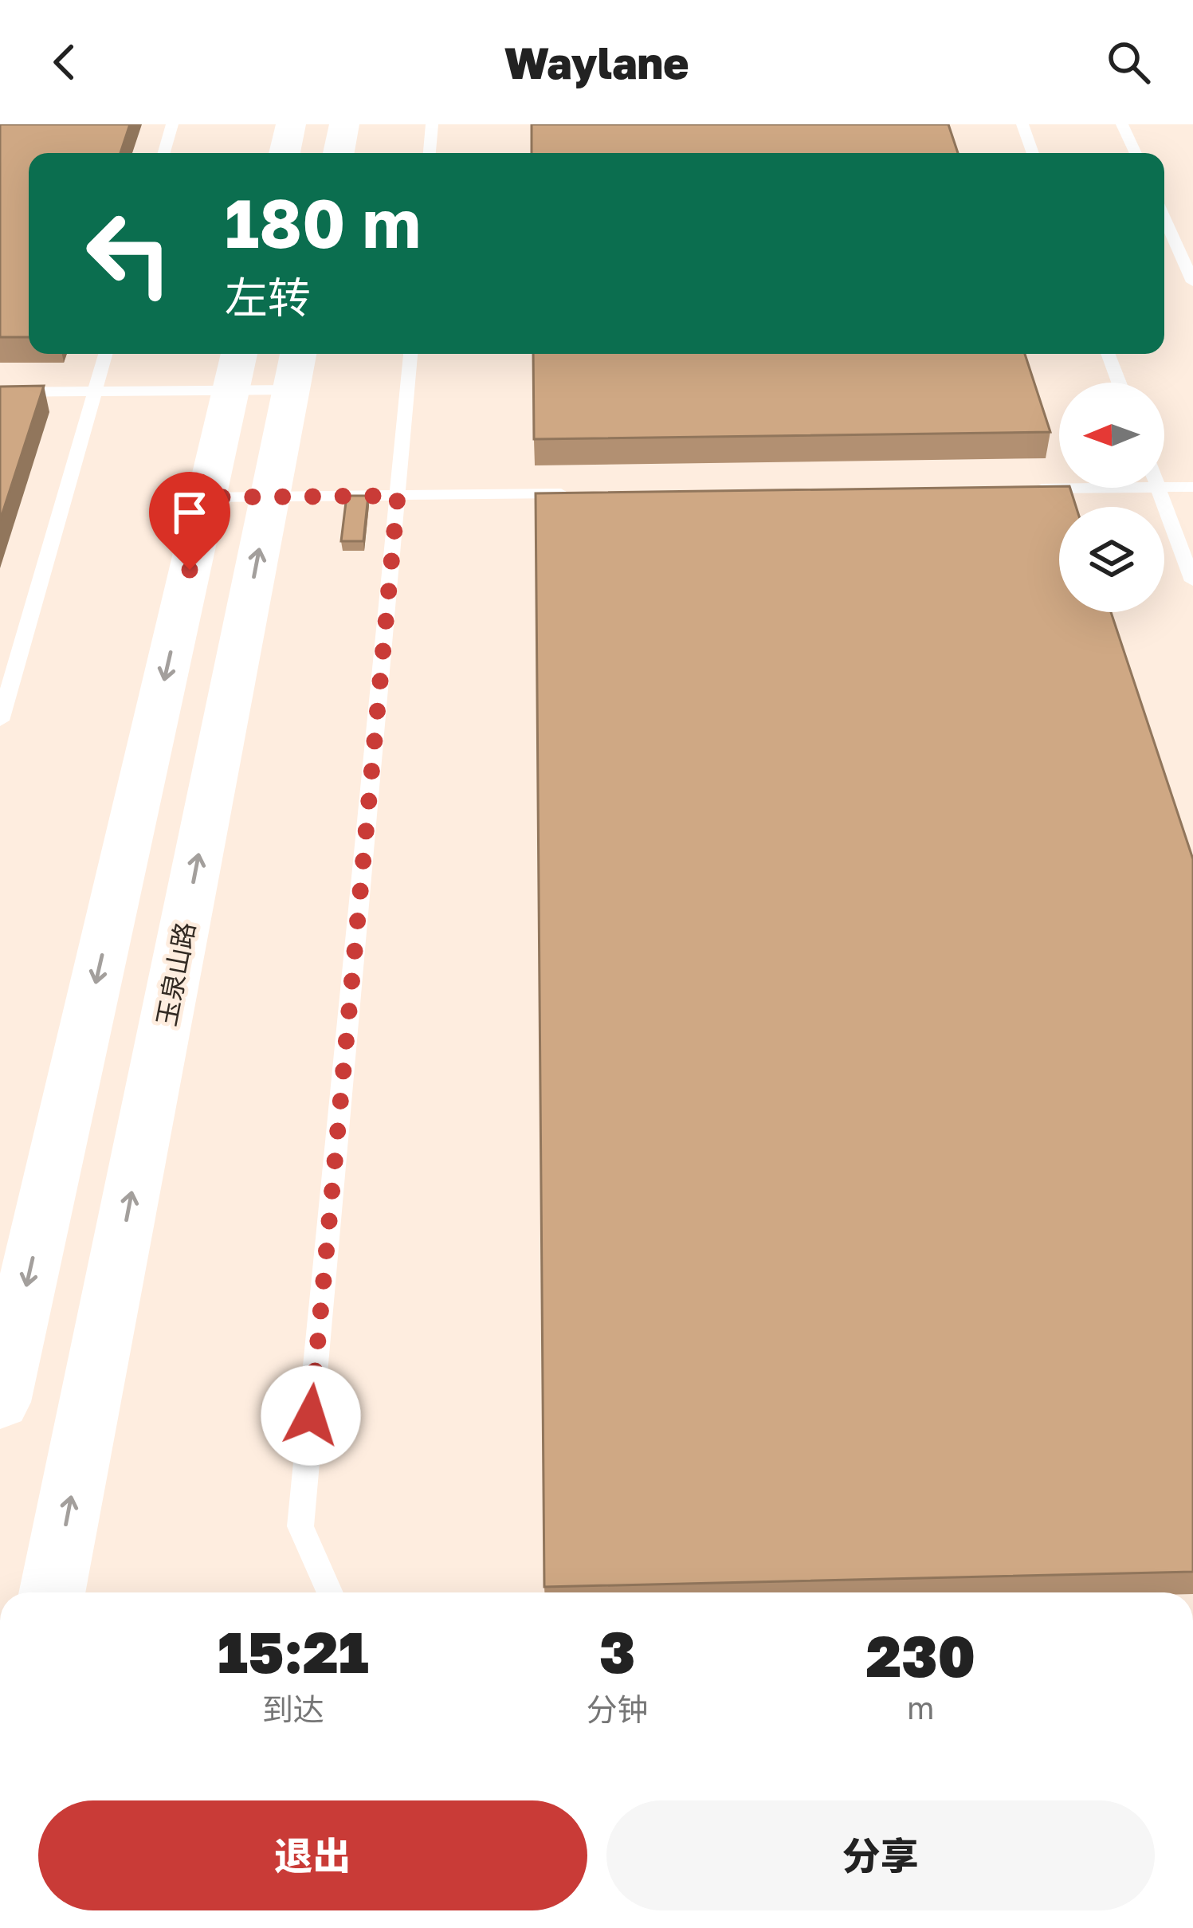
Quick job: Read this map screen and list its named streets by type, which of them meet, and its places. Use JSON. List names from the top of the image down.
{
  "streets": {
    "street": ["玉泉山路"]
  },
  "north": "left",
  "page": {
    "header": "Waylane",
    "turn": ["180 m", "左转"],
    "eta": [
      "15:21",
      "到达",
      "3",
      "分钟",
      "230",
      "m"
    ],
    "buttons": ["退出", "分享"]
  }
}
